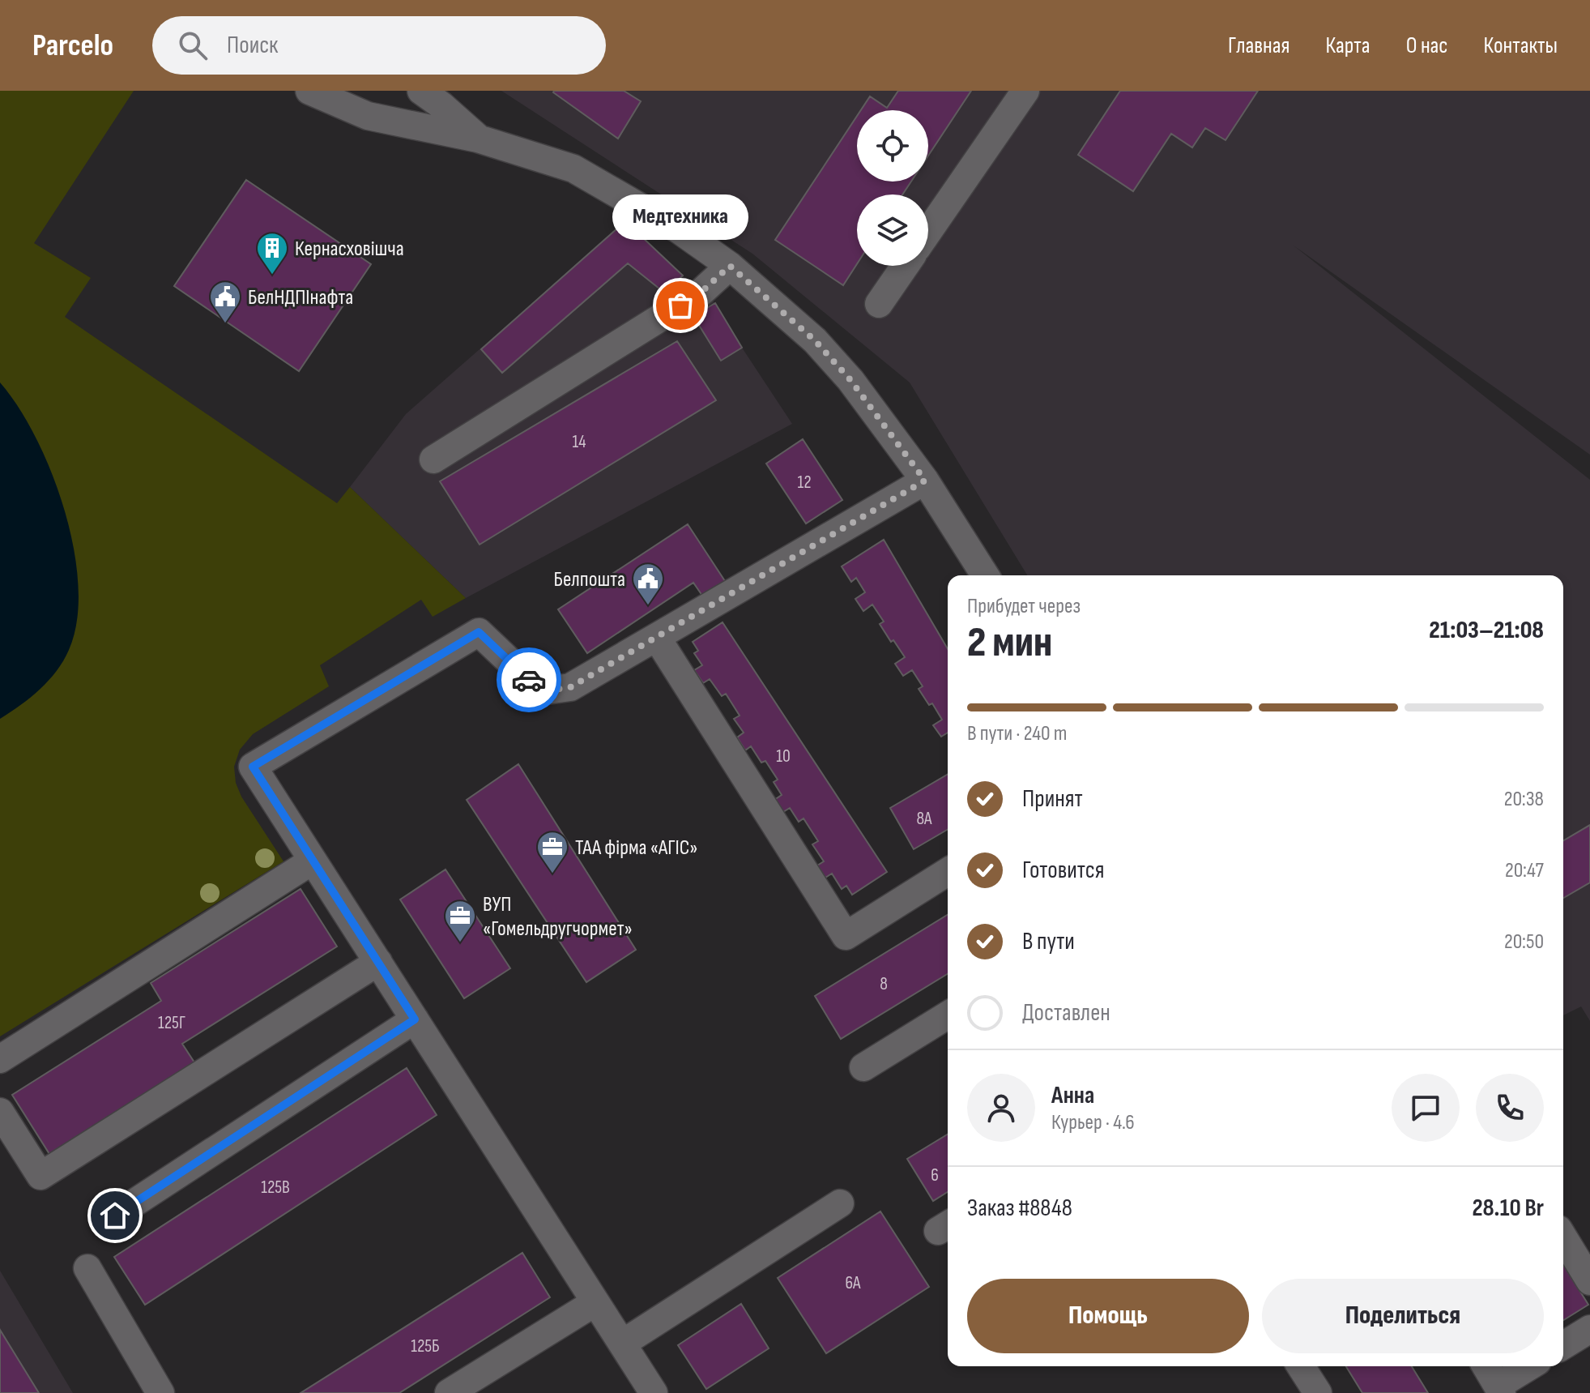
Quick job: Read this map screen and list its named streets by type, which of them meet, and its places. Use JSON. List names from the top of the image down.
{
  "places": {
    "building": ["Кернасховішча"],
    "other": ["Медтехника"],
    "public building": ["БелНДПІнафта", "Белпошта"],
    "office": ["ТАА фірма «АГІС»", "ВУП «Гомельдругчормет»"]
  },
  "house_numbers": [
    "14",
    "12",
    "10",
    "8А",
    "8",
    "125Г",
    "6",
    "125В",
    "6А",
    "125Б"
  ],
  "page": {
    "header": "Parcelo",
    "search": "Поиск",
    "nav": [
      "Главная",
      "Карта",
      "О нас",
      "Контакты"
    ],
    "bubble": "Медтехника",
    "heading": ["2 мин", "Прибудет через", "21:03–21:08"],
    "panel": [
      "Анна",
      "Курьер · 4.6",
      "Заказ #8848",
      "28.10 Br"
    ],
    "bar": "В пути · 240 m",
    "list": [
      ["Принят", "20:38"],
      ["Готовится", "20:47"],
      ["В пути", "20:50"],
      "Доставлен"
    ],
    "buttons": ["Помощь", "Поделиться"]
  }
}
